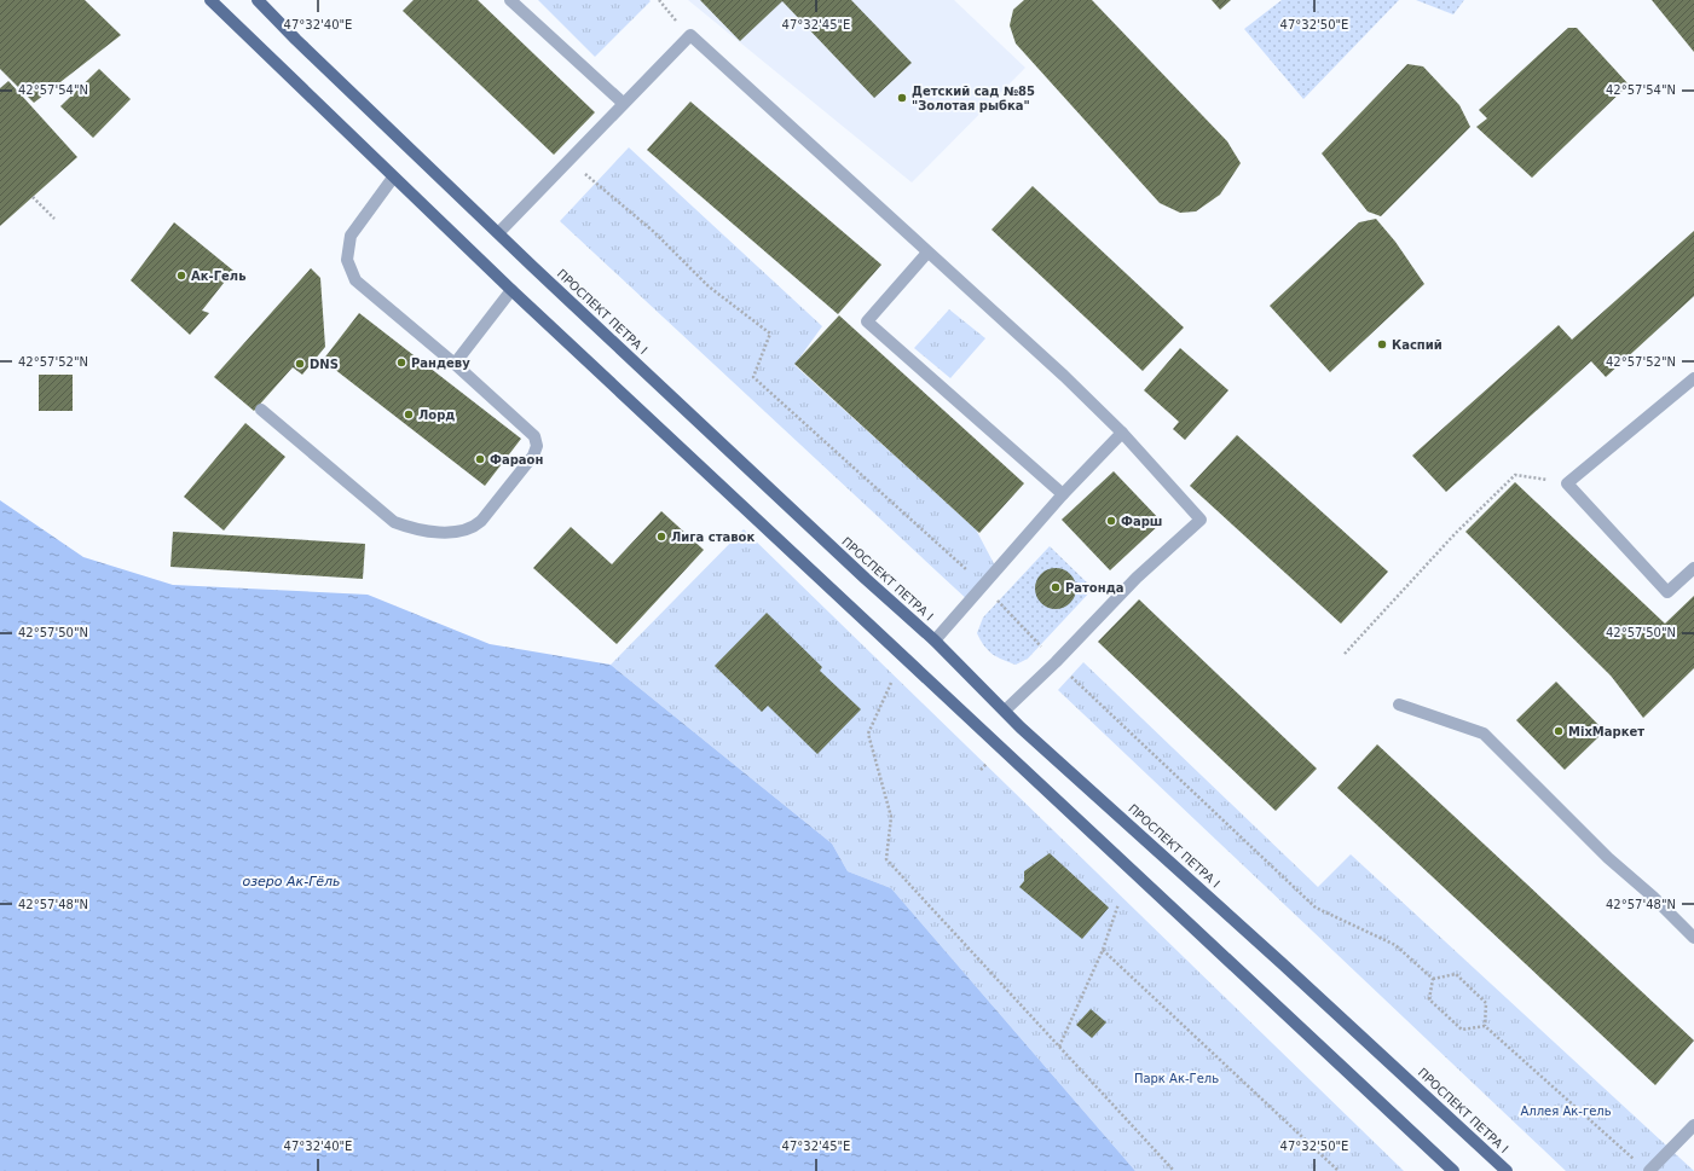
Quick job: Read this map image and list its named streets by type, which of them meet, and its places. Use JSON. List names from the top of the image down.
{
  "streets": {
    "main road": ["ПРОСПЕКТ ПЕТРА I"]
  },
  "water": ["озеро Ак-Гёль"],
  "parks": ["Парк Ак-Гель", "Аллея Ак-гель"],
  "places": [
    "Детский сад №85 \"Золотая рыбка\"",
    "Ак-Гель",
    "Каспий",
    "Рандеву",
    "DNS",
    "Лорд",
    "Фараон",
    "Фарш",
    "Лига ставок",
    "Ратонда",
    "MixМаркет"
  ],
  "coordinates": [
    "47°32'40\"E",
    "47°32'45\"E",
    "47°32'50\"E",
    "42°57'54\"N",
    "42°57'52\"N",
    "42°57'50\"N",
    "42°57'48\"N"
  ]
}
